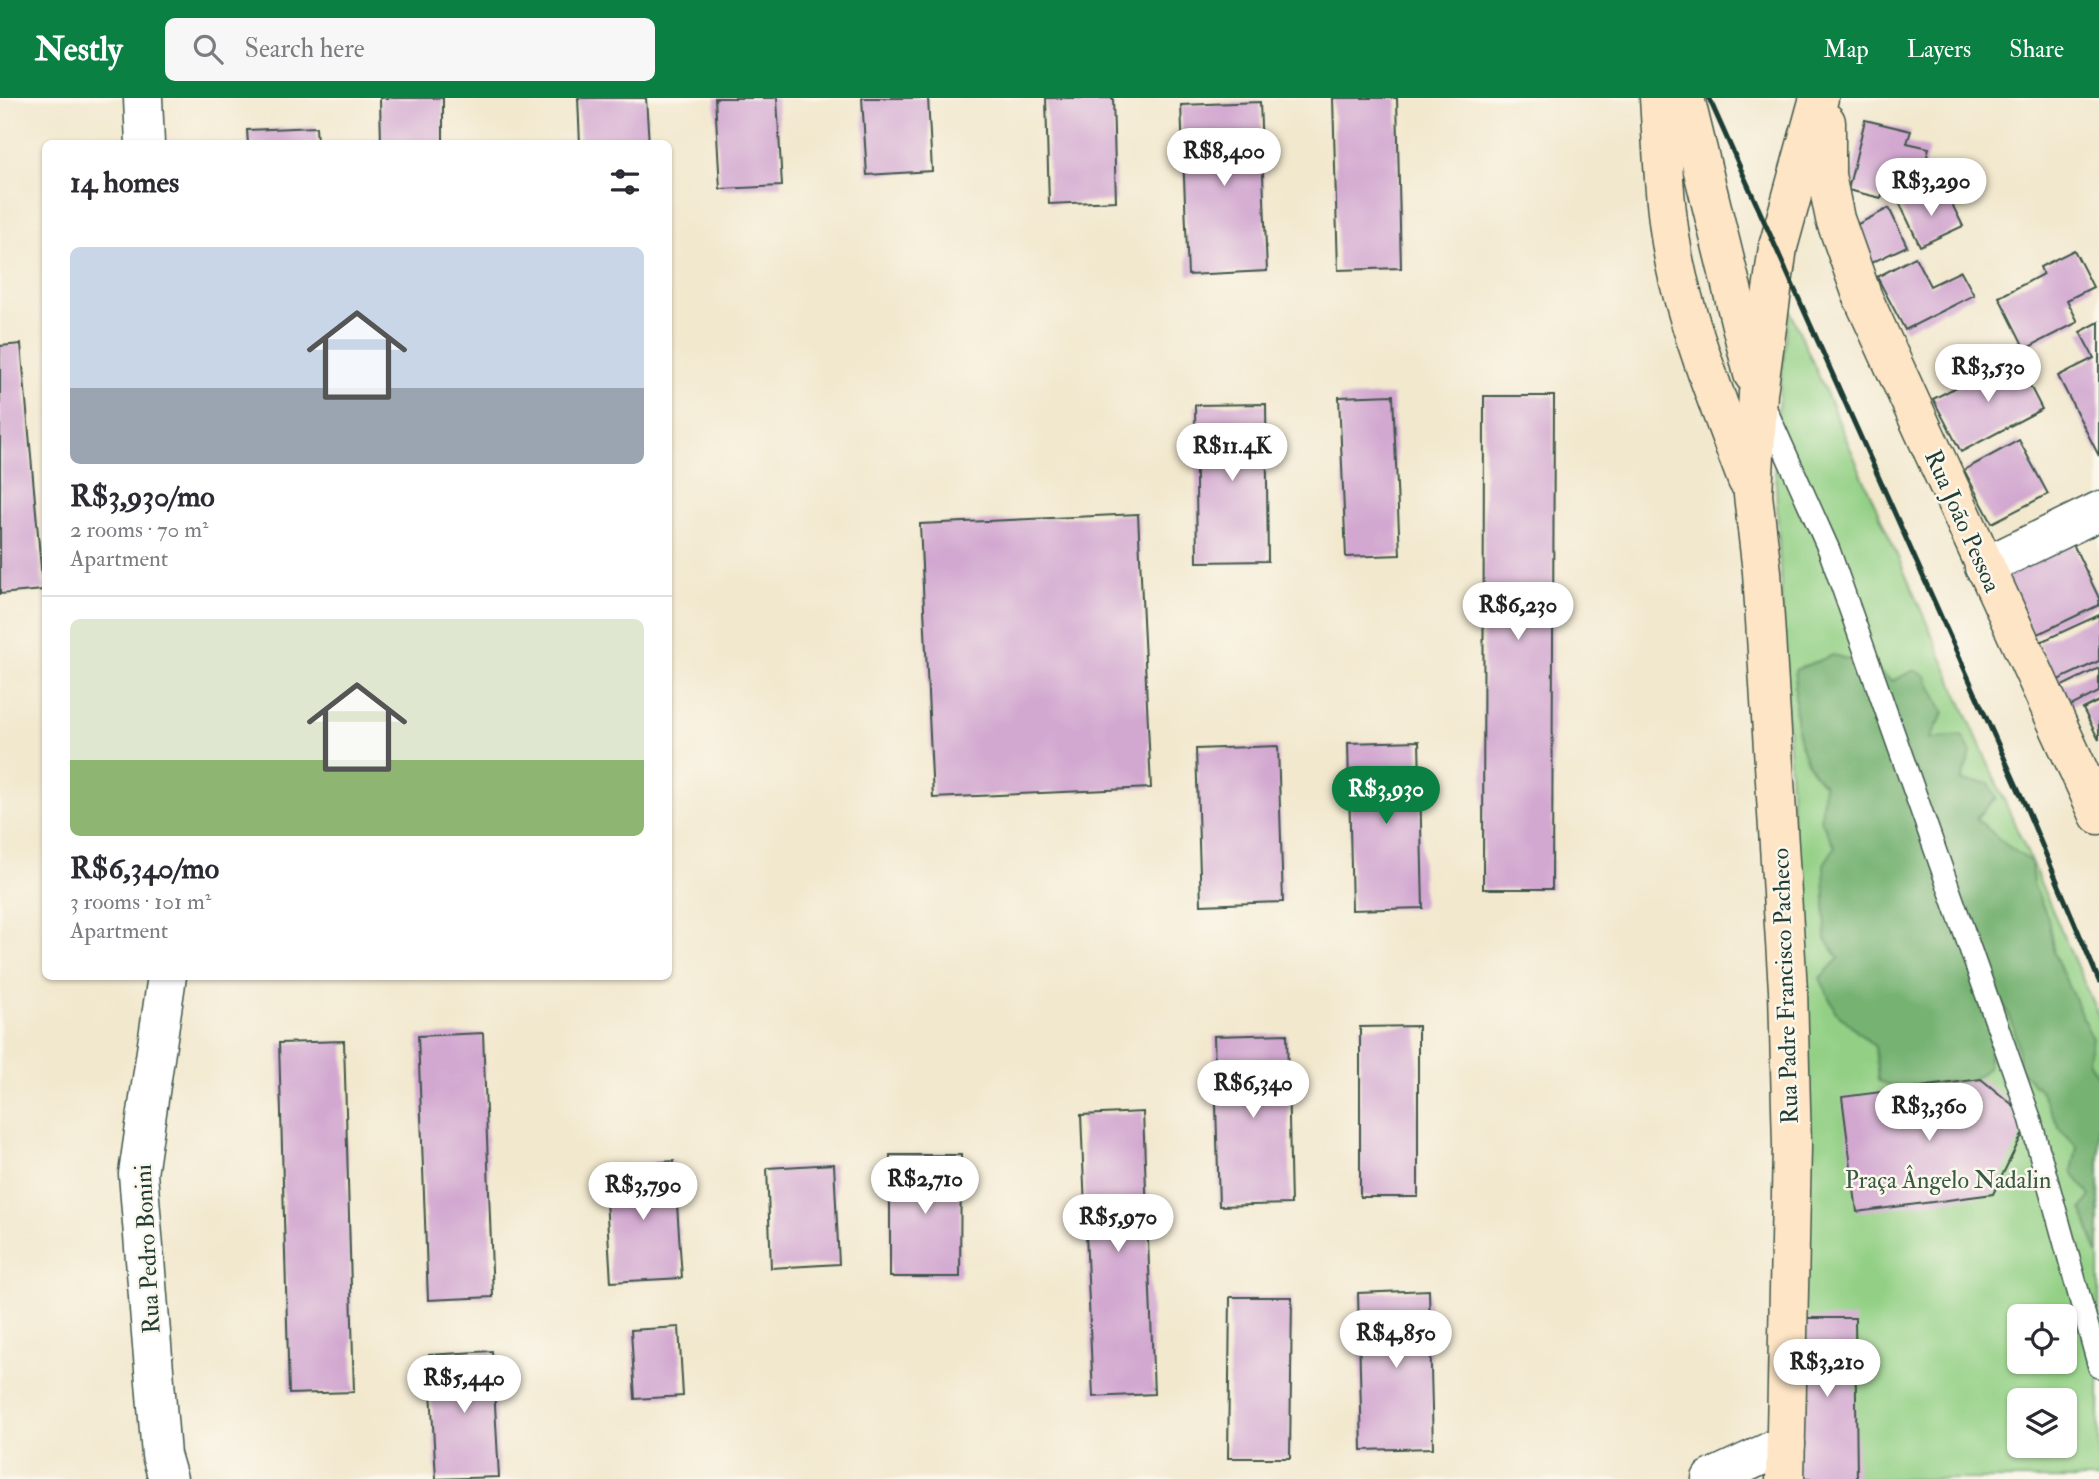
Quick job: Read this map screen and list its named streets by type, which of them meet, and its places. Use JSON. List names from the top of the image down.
{
  "streets": {
    "main road": ["Rua João Pessoa", "Rua Padre Francisco Pacheco"],
    "street": ["Rua Pedro Bonini"]
  },
  "parks": ["Praça Ângelo Nadalin"],
  "page": {
    "header": "Nestly",
    "search": "Search here",
    "nav": ["Map", "Layers", "Share"],
    "price": [
      "R$8,400",
      "R$3,290",
      "R$3,530",
      "R$11.4K",
      "R$6,230",
      "R$3,930",
      "R$6,340",
      "R$3,360",
      "R$2,710",
      "R$3,790",
      "R$5,970",
      "R$4,850",
      "R$3,210",
      "R$5,440"
    ],
    "heading": "14 homes",
    "list": [
      {
        "name": "R$3,930/mo",
        "note": "2 rooms · 70 m² · Apartment"
      },
      {
        "name": "R$6,340/mo",
        "note": "3 rooms · 101 m² · Apartment"
      }
    ]
  }
}
